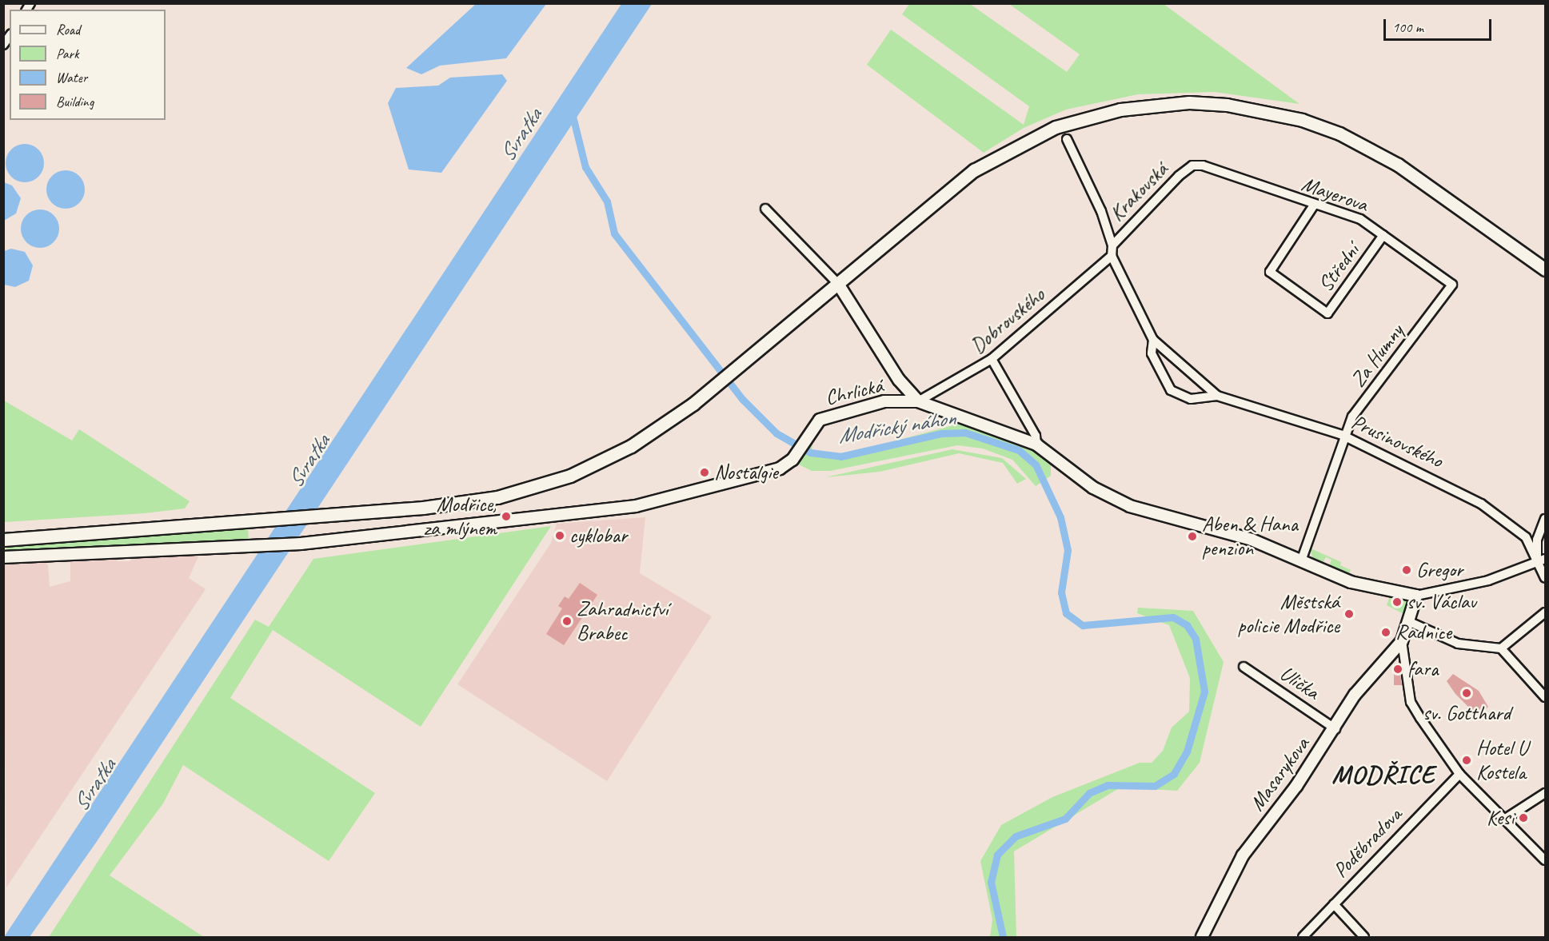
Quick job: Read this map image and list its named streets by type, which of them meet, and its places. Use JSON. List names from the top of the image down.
{
  "streets": {
    "street": [
      "Krakovská",
      "Mayerova",
      "Střední",
      "Dobrovského",
      "Za Humny",
      "Chrlická",
      "Prusinovského",
      "Ulička",
      "Masarykova",
      "Poděbradova"
    ]
  },
  "crossings": [
    ["Krakovská", "Mayerova"],
    ["Mayerova", "Střední"],
    ["Mayerova", "Za Humny"],
    ["Dobrovského", "Chrlická"],
    ["Dobrovského", "Prusinovského"],
    ["Za Humny", "Prusinovského"],
    ["Ulička", "Masarykova"]
  ],
  "districts": ["MODŘICE"],
  "water": ["Svratka", "Modřický náhon"],
  "places": [
    "Nostalgie",
    "Modřice, za mlýnem",
    "cyklobar",
    "Aben & Hana penzion",
    "Gregor",
    "sv. Václav",
    "Městská policie Modřice",
    "Zahradnictví Brabec",
    "Radnice",
    "fara",
    "sv. Gotthard",
    "Hotel U Kostela",
    "Kesi"
  ],
  "legend": [
    "Road",
    "Park",
    "Water",
    "Building"
  ],
  "scale_bar": "100 m"
}
